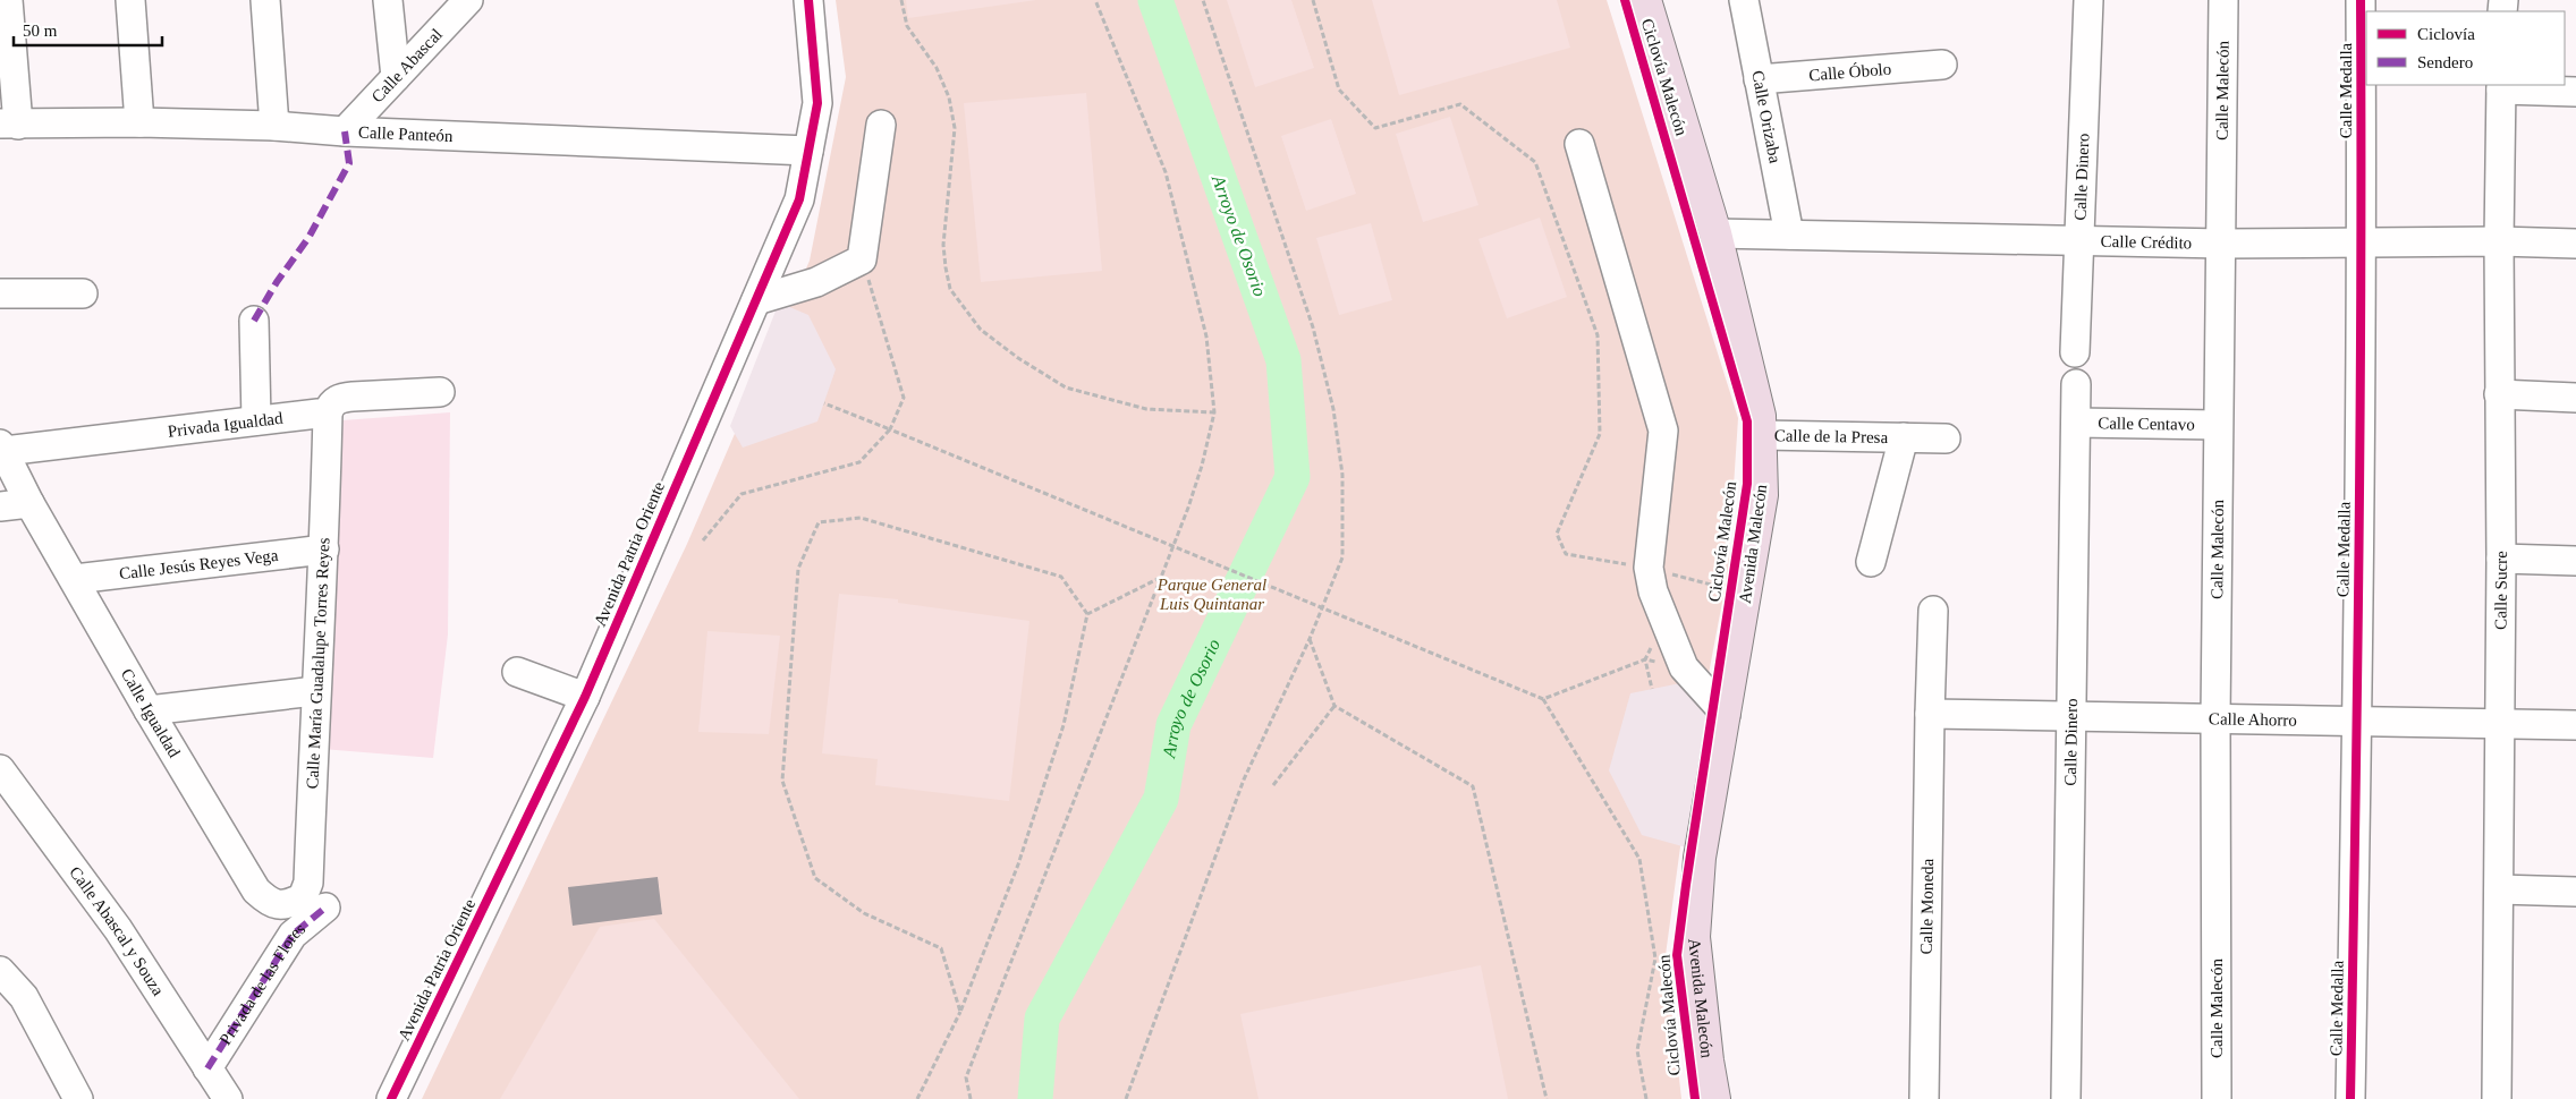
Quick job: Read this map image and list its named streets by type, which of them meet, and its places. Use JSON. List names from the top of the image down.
{
  "streets": {
    "main road": ["Avenida Malecón"],
    "street": [
      "Calle Abascal",
      "Calle Óbolo",
      "Calle Malecón",
      "Calle Medalla",
      "Calle Orizaba",
      "Calle Panteón",
      "Calle Dinero",
      "Calle Crédito",
      "Privada Igualdad",
      "Calle Centavo",
      "Calle de la Presa",
      "Avenida Patria Oriente",
      "Calle Jesús Reyes Vega",
      "Calle Sucre",
      "Calle María Guadalupe Torres Reyes",
      "Calle Igualdad",
      "Calle Ahorro",
      "Calle Moneda",
      "Calle Abascal y Souza",
      "Privada de las Flores"
    ],
    "cycle path": ["Ciclovía Malecón"]
  },
  "crossings": [
    ["Calle Abascal", "Calle Panteón"],
    ["Calle Óbolo", "Calle Orizaba"],
    ["Calle Malecón", "Calle Crédito"],
    ["Calle Malecón", "Calle Centavo"],
    ["Calle Malecón", "Calle Ahorro"],
    ["Calle Medalla", "Calle Crédito"],
    ["Calle Medalla", "Calle Ahorro"],
    ["Calle Orizaba", "Calle Crédito"],
    ["Calle Panteón", "Avenida Patria Oriente"],
    ["Calle Dinero", "Calle Crédito"],
    ["Calle Dinero", "Calle Centavo"],
    ["Calle Dinero", "Calle Ahorro"],
    ["Calle Crédito", "Avenida Malecón"],
    ["Calle Crédito", "Calle Sucre"],
    ["Privada Igualdad", "Calle María Guadalupe Torres Reyes"],
    ["Privada Igualdad", "Calle Igualdad"],
    ["Calle de la Presa", "Avenida Malecón"],
    ["Calle Jesús Reyes Vega", "Calle María Guadalupe Torres Reyes"],
    ["Calle Jesús Reyes Vega", "Calle Igualdad"],
    ["Calle Sucre", "Calle Ahorro"],
    ["Calle María Guadalupe Torres Reyes", "Calle Igualdad"],
    ["Calle Ahorro", "Calle Moneda"],
    ["Calle Abascal y Souza", "Privada de las Flores"]
  ],
  "water": ["Arroyo de Osorio"],
  "parks": ["Parque General Luis Quintanar"],
  "legend": ["Ciclovía", "Sendero"],
  "scale_bar": "50 m"
}
